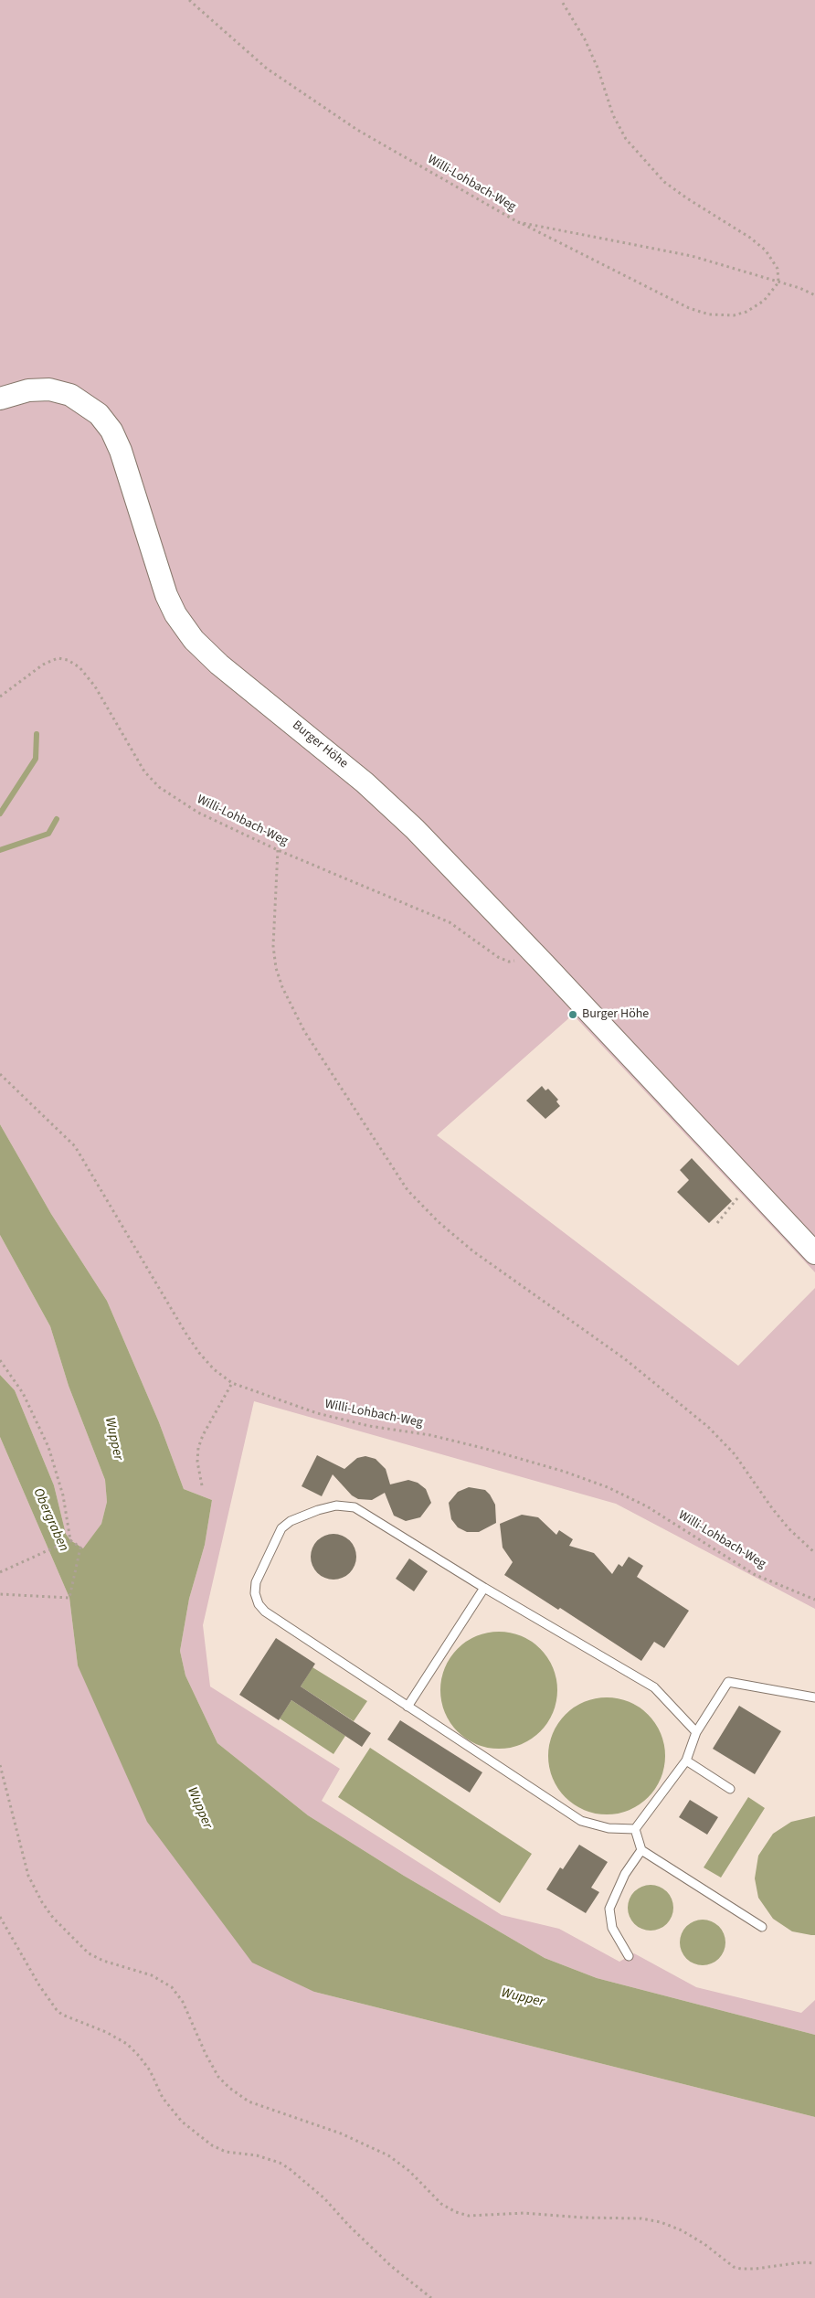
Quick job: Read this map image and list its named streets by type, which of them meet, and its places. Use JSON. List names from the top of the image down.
{
  "streets": {
    "main road": ["Burger Höhe"],
    "path": ["Willi-Lohbach-Weg"]
  },
  "crossings": [
    ["Willi-Lohbach-Weg", "Burger Höhe"]
  ],
  "water": ["Wupper", "Obergraben"],
  "places": ["Burger Höhe"]
}
